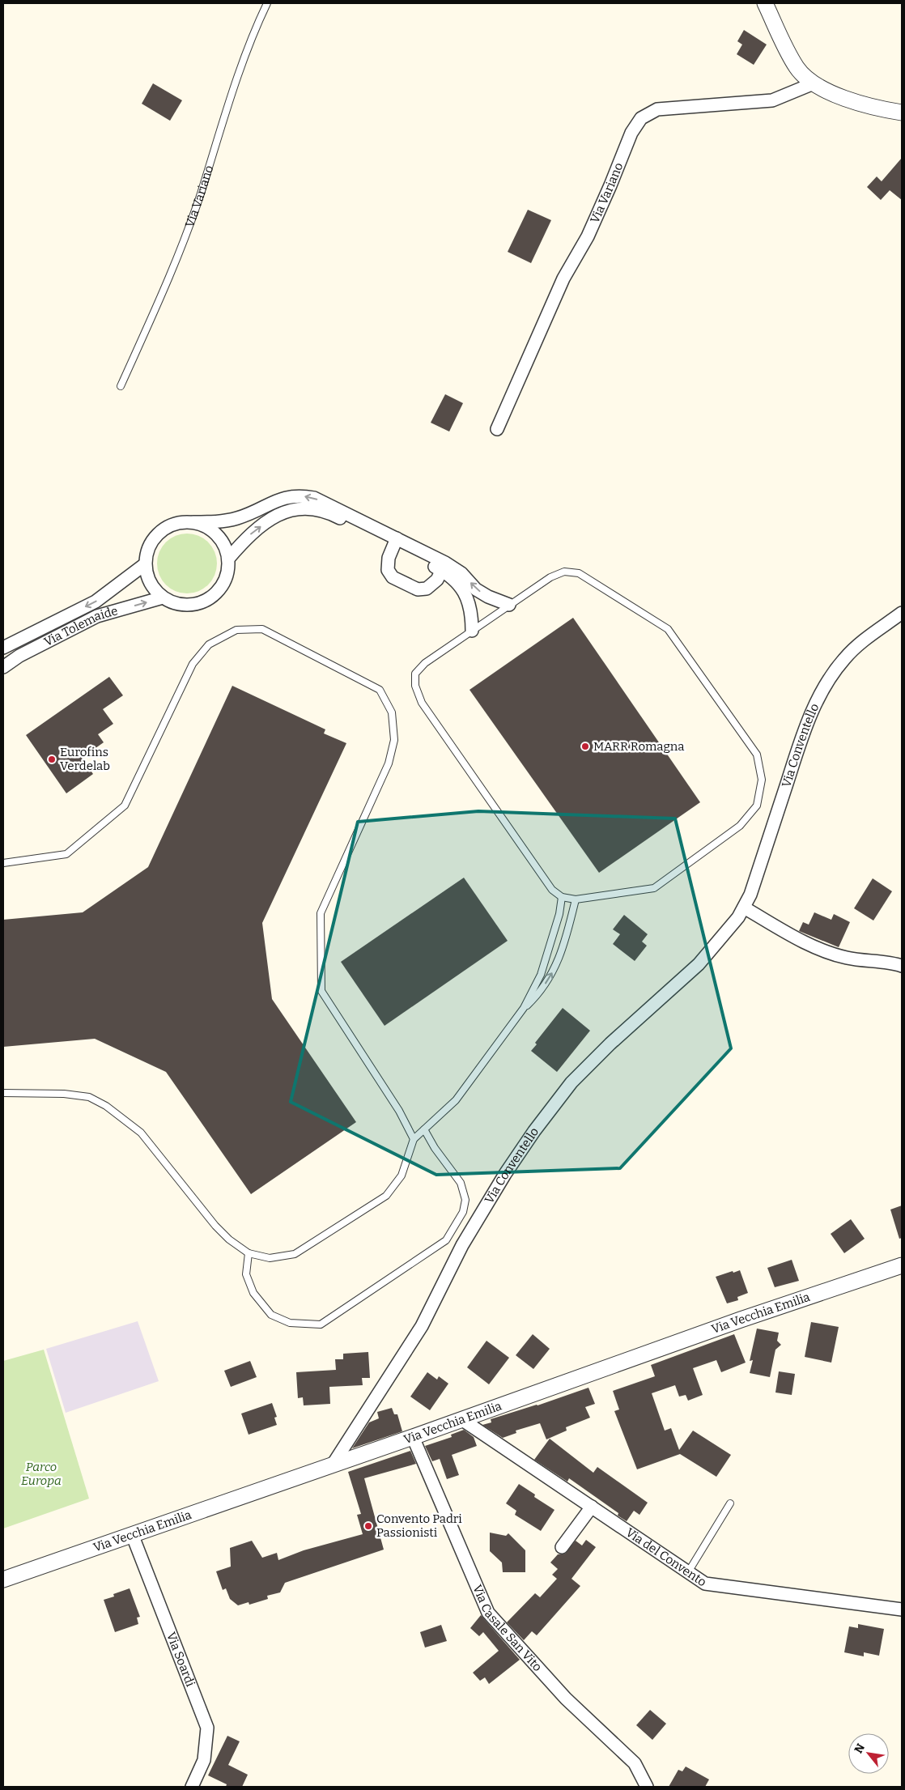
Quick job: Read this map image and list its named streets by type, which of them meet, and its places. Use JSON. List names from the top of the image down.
{
  "streets": {
    "street": [
      "Via Variano",
      "Via Tolemaide",
      "Via Conventello",
      "Via Vecchia Emilia",
      "Via del Convento",
      "Via Casale San Vito",
      "Via Soardi"
    ]
  },
  "crossings": [
    ["Via Conventello", "Via Vecchia Emilia"],
    ["Via Vecchia Emilia", "Via del Convento"],
    ["Via Vecchia Emilia", "Via Casale San Vito"],
    ["Via Vecchia Emilia", "Via Soardi"]
  ],
  "parks": ["Parco Europa"],
  "places": ["MARR Romagna", "Eurofins Verdelab", "Convento Padri Passionisti"],
  "north": "top left"
}
